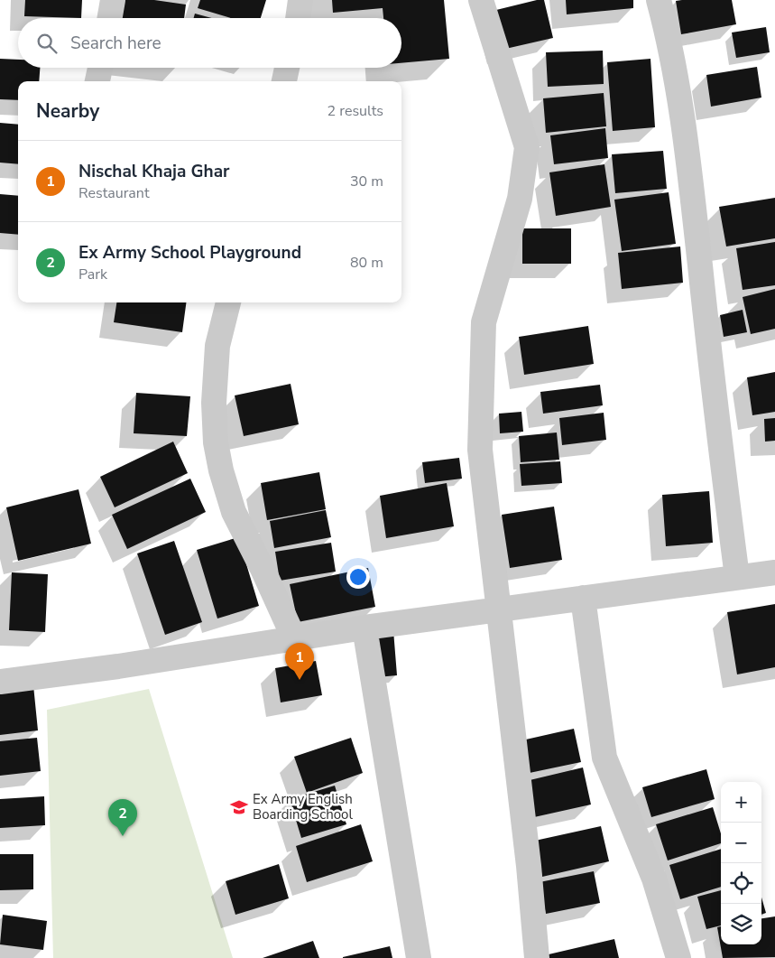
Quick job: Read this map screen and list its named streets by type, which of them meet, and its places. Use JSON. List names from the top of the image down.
{
  "places": {
    "school or university": ["Ex Army English Boarding School"]
  },
  "page": {
    "search": "Search here",
    "heading": ["Nearby", "2 results"],
    "list": [
      {
        "mark": "1",
        "name": "Nischal Khaja Ghar",
        "note": "Restaurant",
        "value": "30 m"
      },
      {
        "mark": "2",
        "name": "Ex Army School Playground",
        "note": "Park",
        "value": "80 m"
      }
    ],
    "pins": ["1", "2"],
    "map_buttons": ["+", "−"]
  }
}
